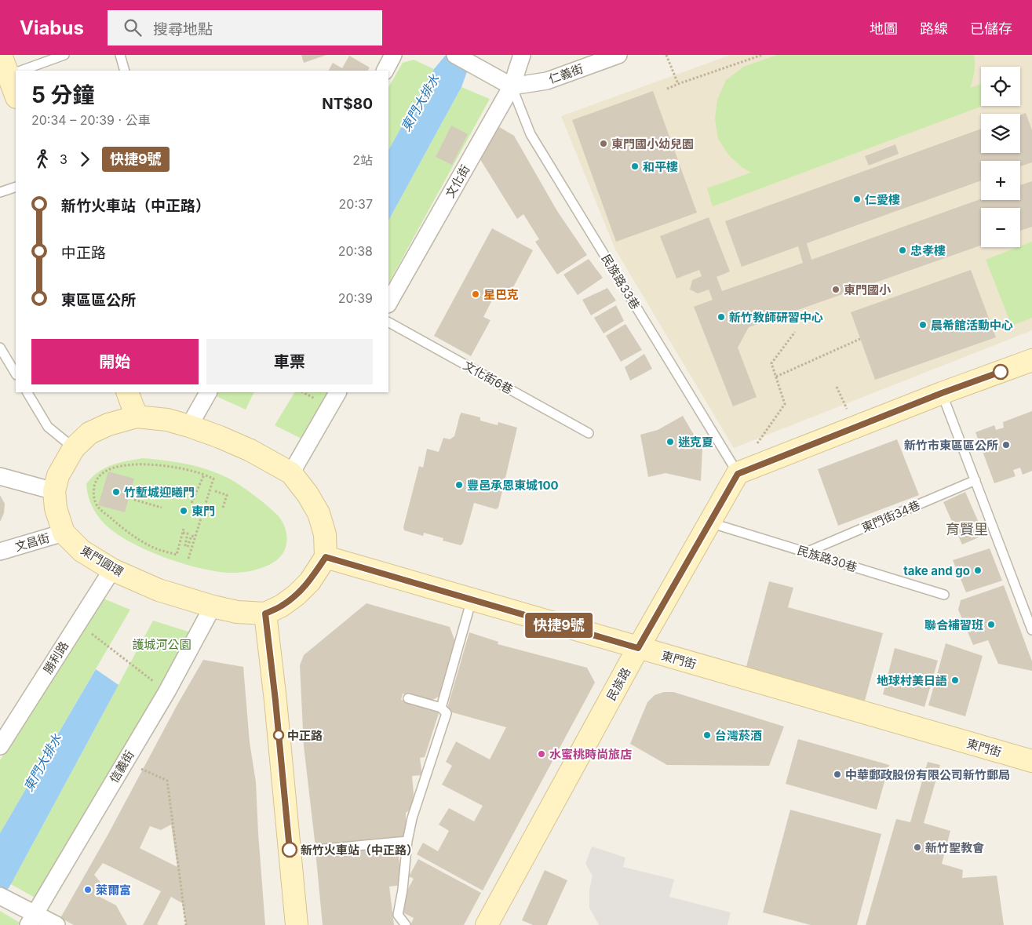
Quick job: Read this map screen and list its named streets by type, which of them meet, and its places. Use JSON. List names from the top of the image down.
{
  "streets": {
    "street": [
      "仁義街",
      "文化街",
      "文昌街",
      "東門圓環",
      "勝利路",
      "東門街",
      "民族路",
      "信義街"
    ],
    "lane": [
      "民族路33巷",
      "文化街6巷",
      "東門街34巷",
      "民族路30巷"
    ]
  },
  "crossings": [
    ["仁義街", "文化街"],
    ["仁義街", "民族路33巷"],
    ["文化街", "民族路33巷"],
    ["民族路33巷", "民族路"],
    ["東門街34巷", "民族路30巷"],
    ["文昌街", "東門圓環"],
    ["民族路30巷", "民族路"],
    ["東門圓環", "勝利路"],
    ["東門圓環", "東門街"],
    ["東門圓環", "信義街"],
    ["東門街", "民族路"]
  ],
  "districts": ["育賢里"],
  "water": ["東門大排水"],
  "parks": ["護城河公園"],
  "places": [
    "東門國小幼兒園",
    "和平樓",
    "仁愛樓",
    "忠孝樓",
    "東門國小",
    "星巴克",
    "新竹教師研習中心",
    "晨希館活動中心",
    "迷克夏",
    "新竹市東區區公所",
    "豐邑承恩東城100",
    "竹塹城迎曦門",
    "東門",
    "take and go",
    "聯合補習班",
    "地球村美日語",
    "中正路",
    "台灣菸酒",
    "水蜜桃時尚旅店",
    "中華郵政股份有限公司新竹郵局",
    "新竹聖教會",
    "新竹火車站（中正路）",
    "萊爾富"
  ],
  "lines": ["bus line 快捷9號"],
  "page": {
    "header": "Viabus",
    "search": "搜尋地點",
    "nav": ["地圖", "路線", "已儲存"],
    "on_map": "快捷9號",
    "map_buttons": ["+", "−"],
    "heading": ["5 分鐘", "20:34 – 20:39 · 公車", "NT$80"],
    "legs": ["3", "快捷9號", "2站"],
    "list": [
      {
        "name": "新竹火車站（中正路）",
        "value": "20:37"
      },
      {
        "name": "中正路",
        "value": "20:38"
      },
      {
        "name": "東區區公所",
        "value": "20:39"
      }
    ],
    "buttons": ["開始", "車票"]
  }
}
